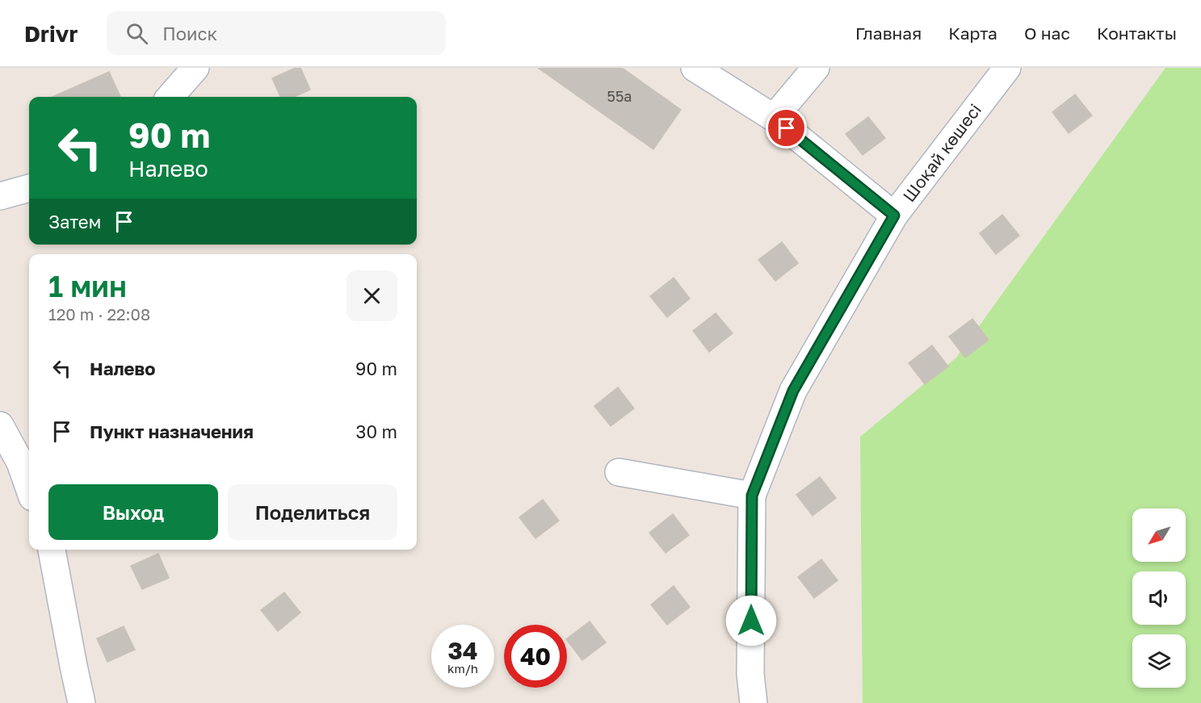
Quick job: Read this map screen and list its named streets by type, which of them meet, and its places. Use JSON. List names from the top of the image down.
{
  "streets": {
    "street": ["Шоқай көшесі"]
  },
  "house_numbers": ["55а"],
  "north": "bottom left",
  "page": {
    "header": "Drivr",
    "search": "Поиск",
    "nav": [
      "Главная",
      "Карта",
      "О нас",
      "Контакты"
    ],
    "turn": ["90 m", "Налево"],
    "then": "Затем",
    "heading": ["1 мин", "120 m · 22:08"],
    "list": [
      {
        "name": "Налево",
        "value": "90 m"
      },
      {
        "name": "Пункт назначения",
        "value": "30 m"
      }
    ],
    "buttons": ["Выход", "Поделиться"],
    "speed": "34 km/h",
    "limit": "40"
  }
}
